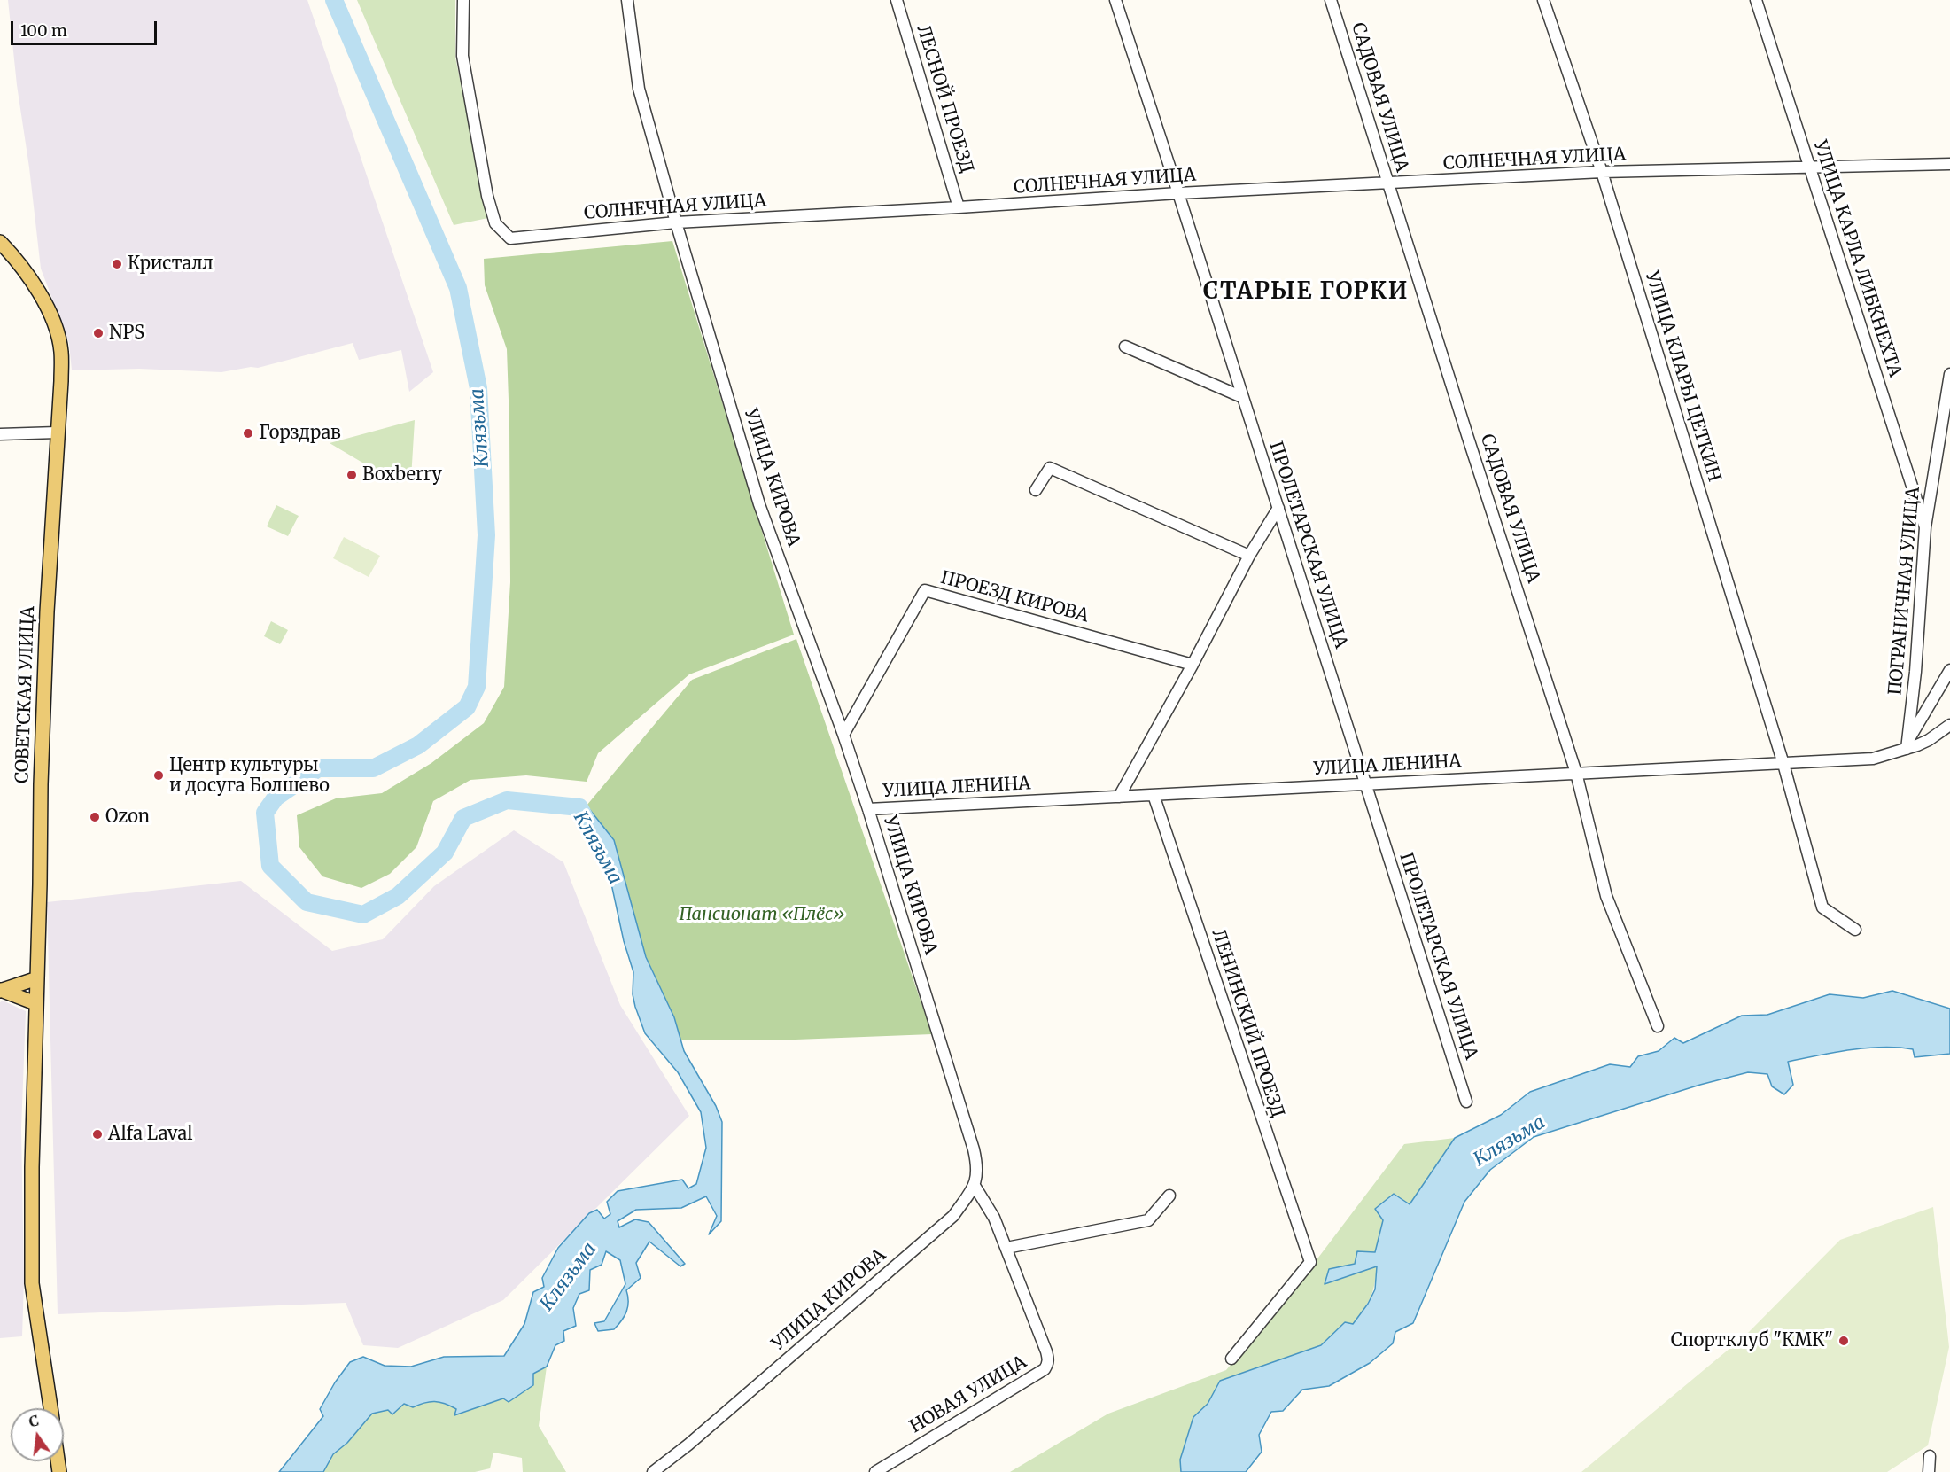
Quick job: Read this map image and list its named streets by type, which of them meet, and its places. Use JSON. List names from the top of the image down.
{
  "streets": {
    "main road": ["СОВЕТСКАЯ УЛИЦА"],
    "street": [
      "САДОВАЯ УЛИЦА",
      "ЛЕСНОЙ ПРОЕЗД",
      "СОЛНЕЧНАЯ УЛИЦА",
      "УЛИЦА КАРЛА ЛИБКНЕХТА",
      "УЛИЦА КЛАРЫ ЦЕТКИН",
      "УЛИЦА КИРОВА",
      "ПРОЛЕТАРСКАЯ УЛИЦА",
      "ПОГРАНИЧНАЯ УЛИЦА",
      "ПРОЕЗД КИРОВА",
      "УЛИЦА ЛЕНИНА",
      "ЛЕНИНСКИЙ ПРОЕЗД",
      "НОВАЯ УЛИЦА"
    ]
  },
  "crossings": [
    ["САДОВАЯ УЛИЦА", "СОЛНЕЧНАЯ УЛИЦА"],
    ["САДОВАЯ УЛИЦА", "УЛИЦА ЛЕНИНА"],
    ["ЛЕСНОЙ ПРОЕЗД", "СОЛНЕЧНАЯ УЛИЦА"],
    ["СОЛНЕЧНАЯ УЛИЦА", "УЛИЦА КАРЛА ЛИБКНЕХТА"],
    ["СОЛНЕЧНАЯ УЛИЦА", "УЛИЦА КЛАРЫ ЦЕТКИН"],
    ["СОЛНЕЧНАЯ УЛИЦА", "УЛИЦА КИРОВА"],
    ["СОЛНЕЧНАЯ УЛИЦА", "ПРОЛЕТАРСКАЯ УЛИЦА"],
    ["УЛИЦА КАРЛА ЛИБКНЕХТА", "ПОГРАНИЧНАЯ УЛИЦА"],
    ["УЛИЦА КЛАРЫ ЦЕТКИН", "УЛИЦА ЛЕНИНА"],
    ["УЛИЦА КИРОВА", "ПРОЕЗД КИРОВА"],
    ["УЛИЦА КИРОВА", "УЛИЦА ЛЕНИНА"],
    ["УЛИЦА КИРОВА", "НОВАЯ УЛИЦА"],
    ["ПРОЛЕТАРСКАЯ УЛИЦА", "УЛИЦА ЛЕНИНА"],
    ["ПОГРАНИЧНАЯ УЛИЦА", "УЛИЦА ЛЕНИНА"],
    ["УЛИЦА ЛЕНИНА", "ЛЕНИНСКИЙ ПРОЕЗД"]
  ],
  "districts": ["СТАРЫЕ ГОРКИ"],
  "water": ["Клязьма"],
  "parks": ["Пансионат «Плёс»"],
  "places": [
    "Кристалл",
    "NPS",
    "Горздрав",
    "Boxberry",
    "Центр культуры и досуга Болшево",
    "Ozon",
    "Alfa Laval",
    "Спортклуб \"КМК\""
  ],
  "scale_bar": "100 m",
  "north": "top"
}
